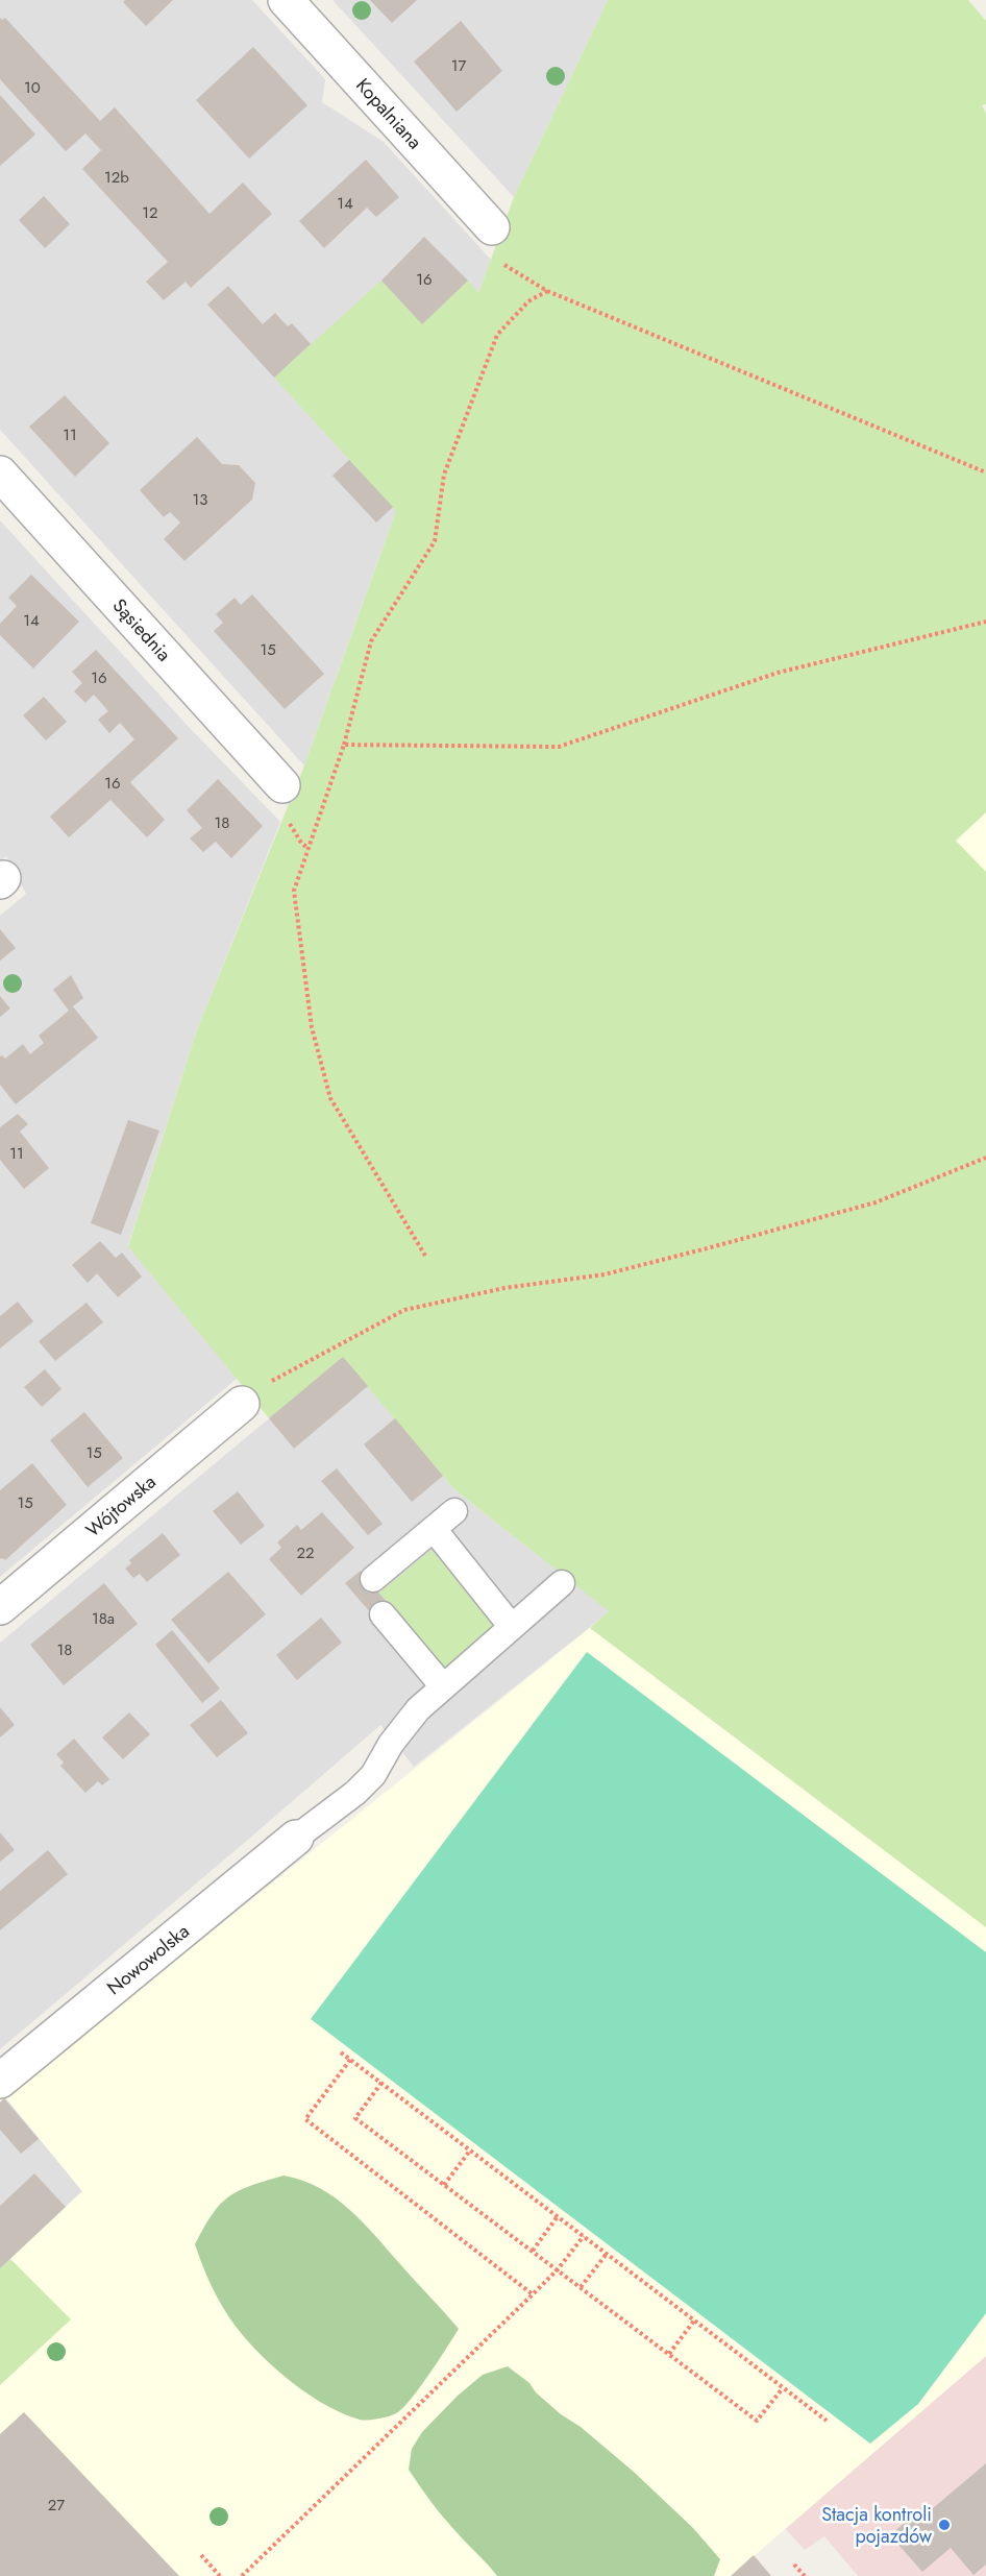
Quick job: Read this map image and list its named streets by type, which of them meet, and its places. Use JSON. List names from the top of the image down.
{
  "streets": {
    "street": [
      "Kopalniana",
      "Sąsiednia",
      "Wójtowska",
      "Nowowolska"
    ]
  },
  "places": ["Stacja kontroli pojazdów"],
  "house_numbers": [
    "17",
    "10",
    "12b",
    "14",
    "12",
    "16",
    "11",
    "13",
    "14",
    "15",
    "16",
    "16",
    "18",
    "11",
    "15",
    "15",
    "22",
    "18a",
    "18",
    "27"
  ]
}
